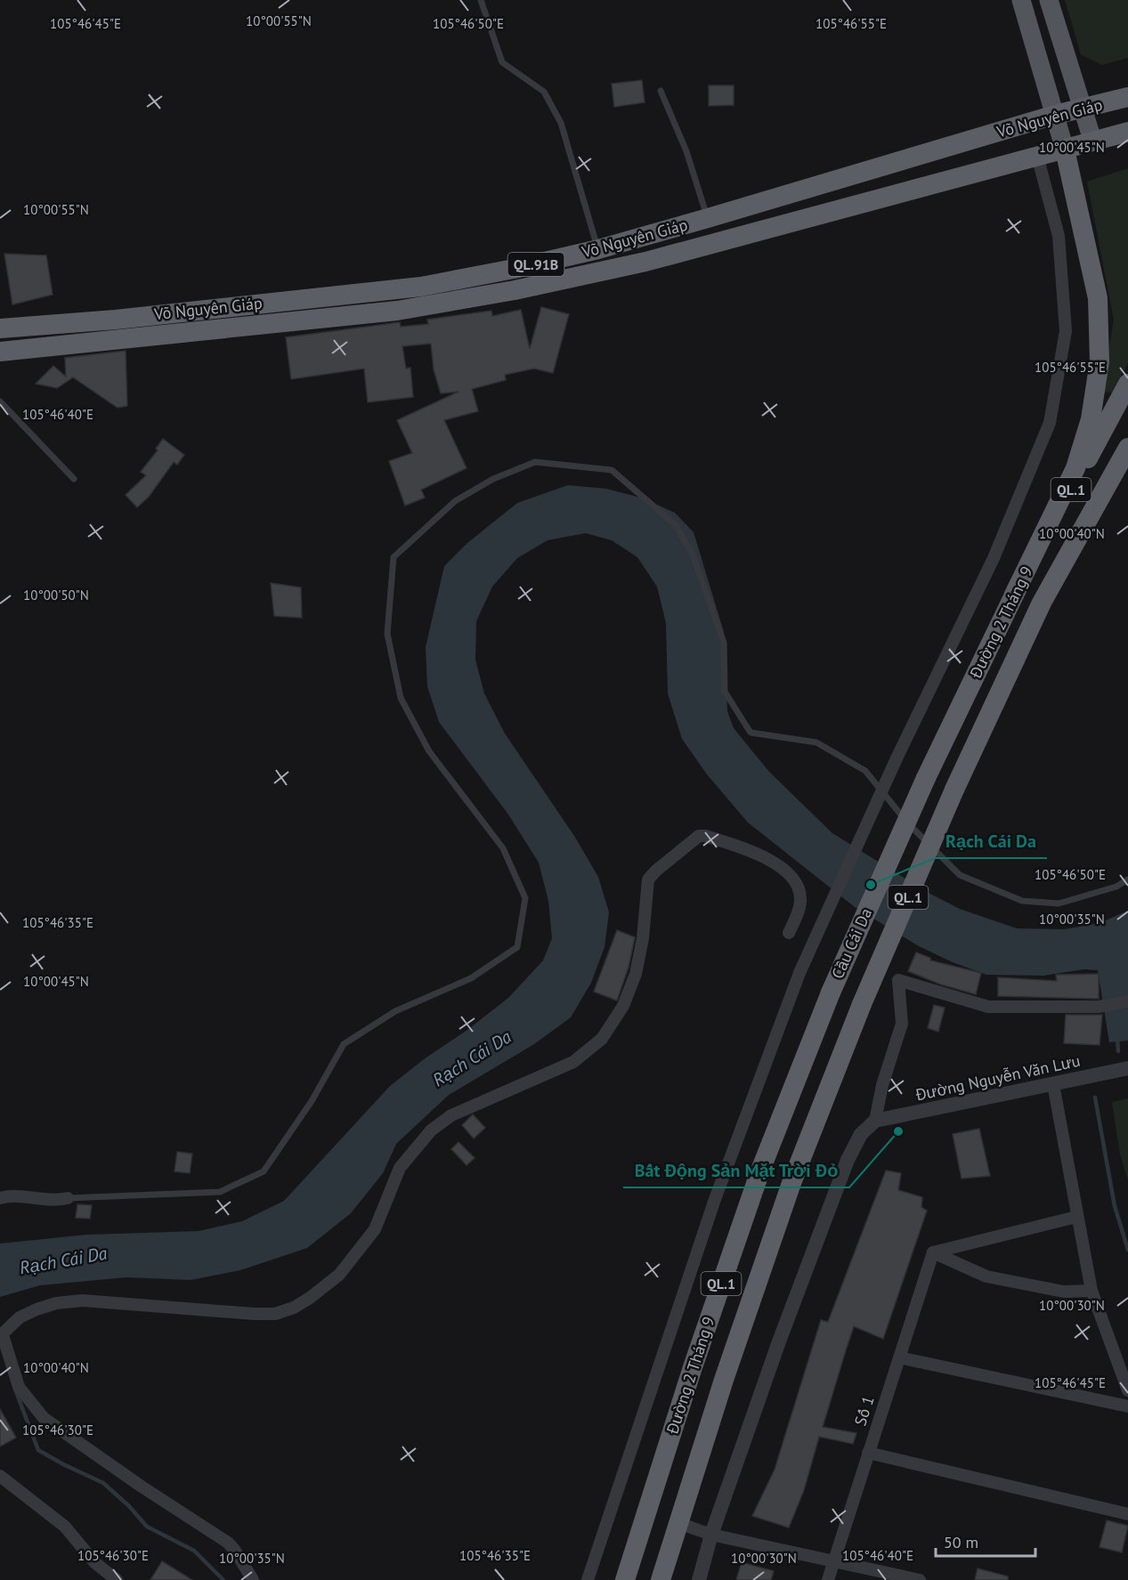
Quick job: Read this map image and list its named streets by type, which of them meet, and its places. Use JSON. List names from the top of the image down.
{
  "streets": {
    "highway": [
      "Võ Nguyên Giáp",
      "QL.91B",
      "QL.1",
      "Đường 2 Tháng 9",
      "Cầu Cái Da"
    ],
    "street": ["Đường Nguyễn Văn Lưu", "Số 1"]
  },
  "crossings": [
    ["Đường 2 Tháng 9", "Cầu Cái Da"]
  ],
  "water": ["Rạch Cái Da"],
  "places": ["Rạch Cái Da", "Bất Động Sản Mặt Trời Đỏ"],
  "scale_bar": "50 m",
  "coordinates": [
    "10°00'55\"N",
    "105°46'45\"E",
    "105°46'50\"E",
    "105°46'55\"E",
    "10°00'45\"N",
    "105°46'40\"E",
    "10°00'40\"N",
    "10°00'50\"N",
    "10°00'35\"N",
    "105°46'35\"E",
    "10°00'30\"N",
    "105°46'30\"E"
  ]
}
